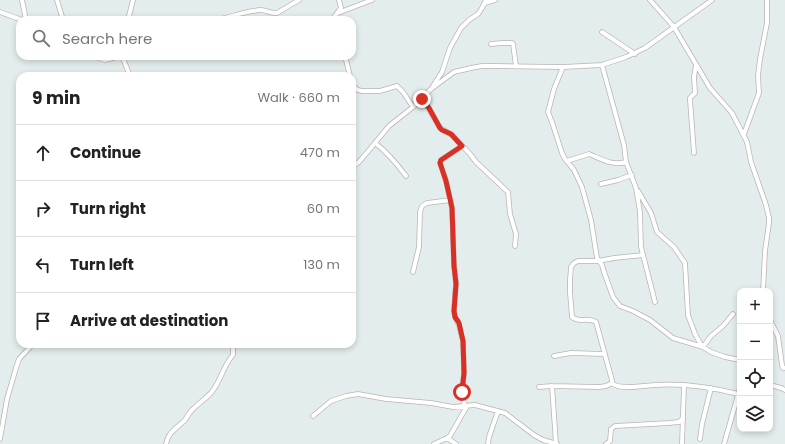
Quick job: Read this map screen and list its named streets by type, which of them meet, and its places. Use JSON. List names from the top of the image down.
{
  "page": {
    "search": "Search here",
    "heading": ["9 min", "Walk · 660 m"],
    "list": [
      ["Continue", "470 m"],
      ["Turn right", "60 m"],
      ["Turn left", "130 m"],
      "Arrive at destination"
    ],
    "map_buttons": ["+", "−"]
  }
}
